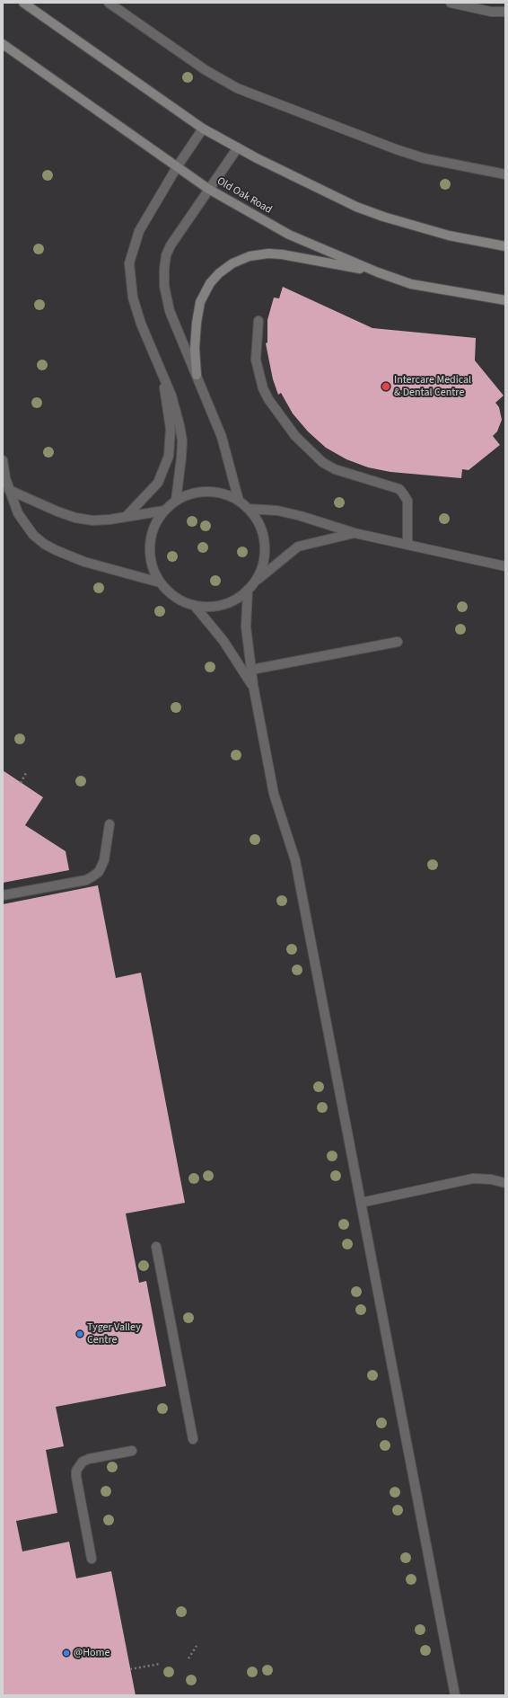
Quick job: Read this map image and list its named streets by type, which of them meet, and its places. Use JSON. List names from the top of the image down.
{
  "streets": {
    "main road": ["Old Oak Road"]
  },
  "places": ["Intercare Medical & Dental Centre", "Tyger Valley Centre", "@Home"]
}
